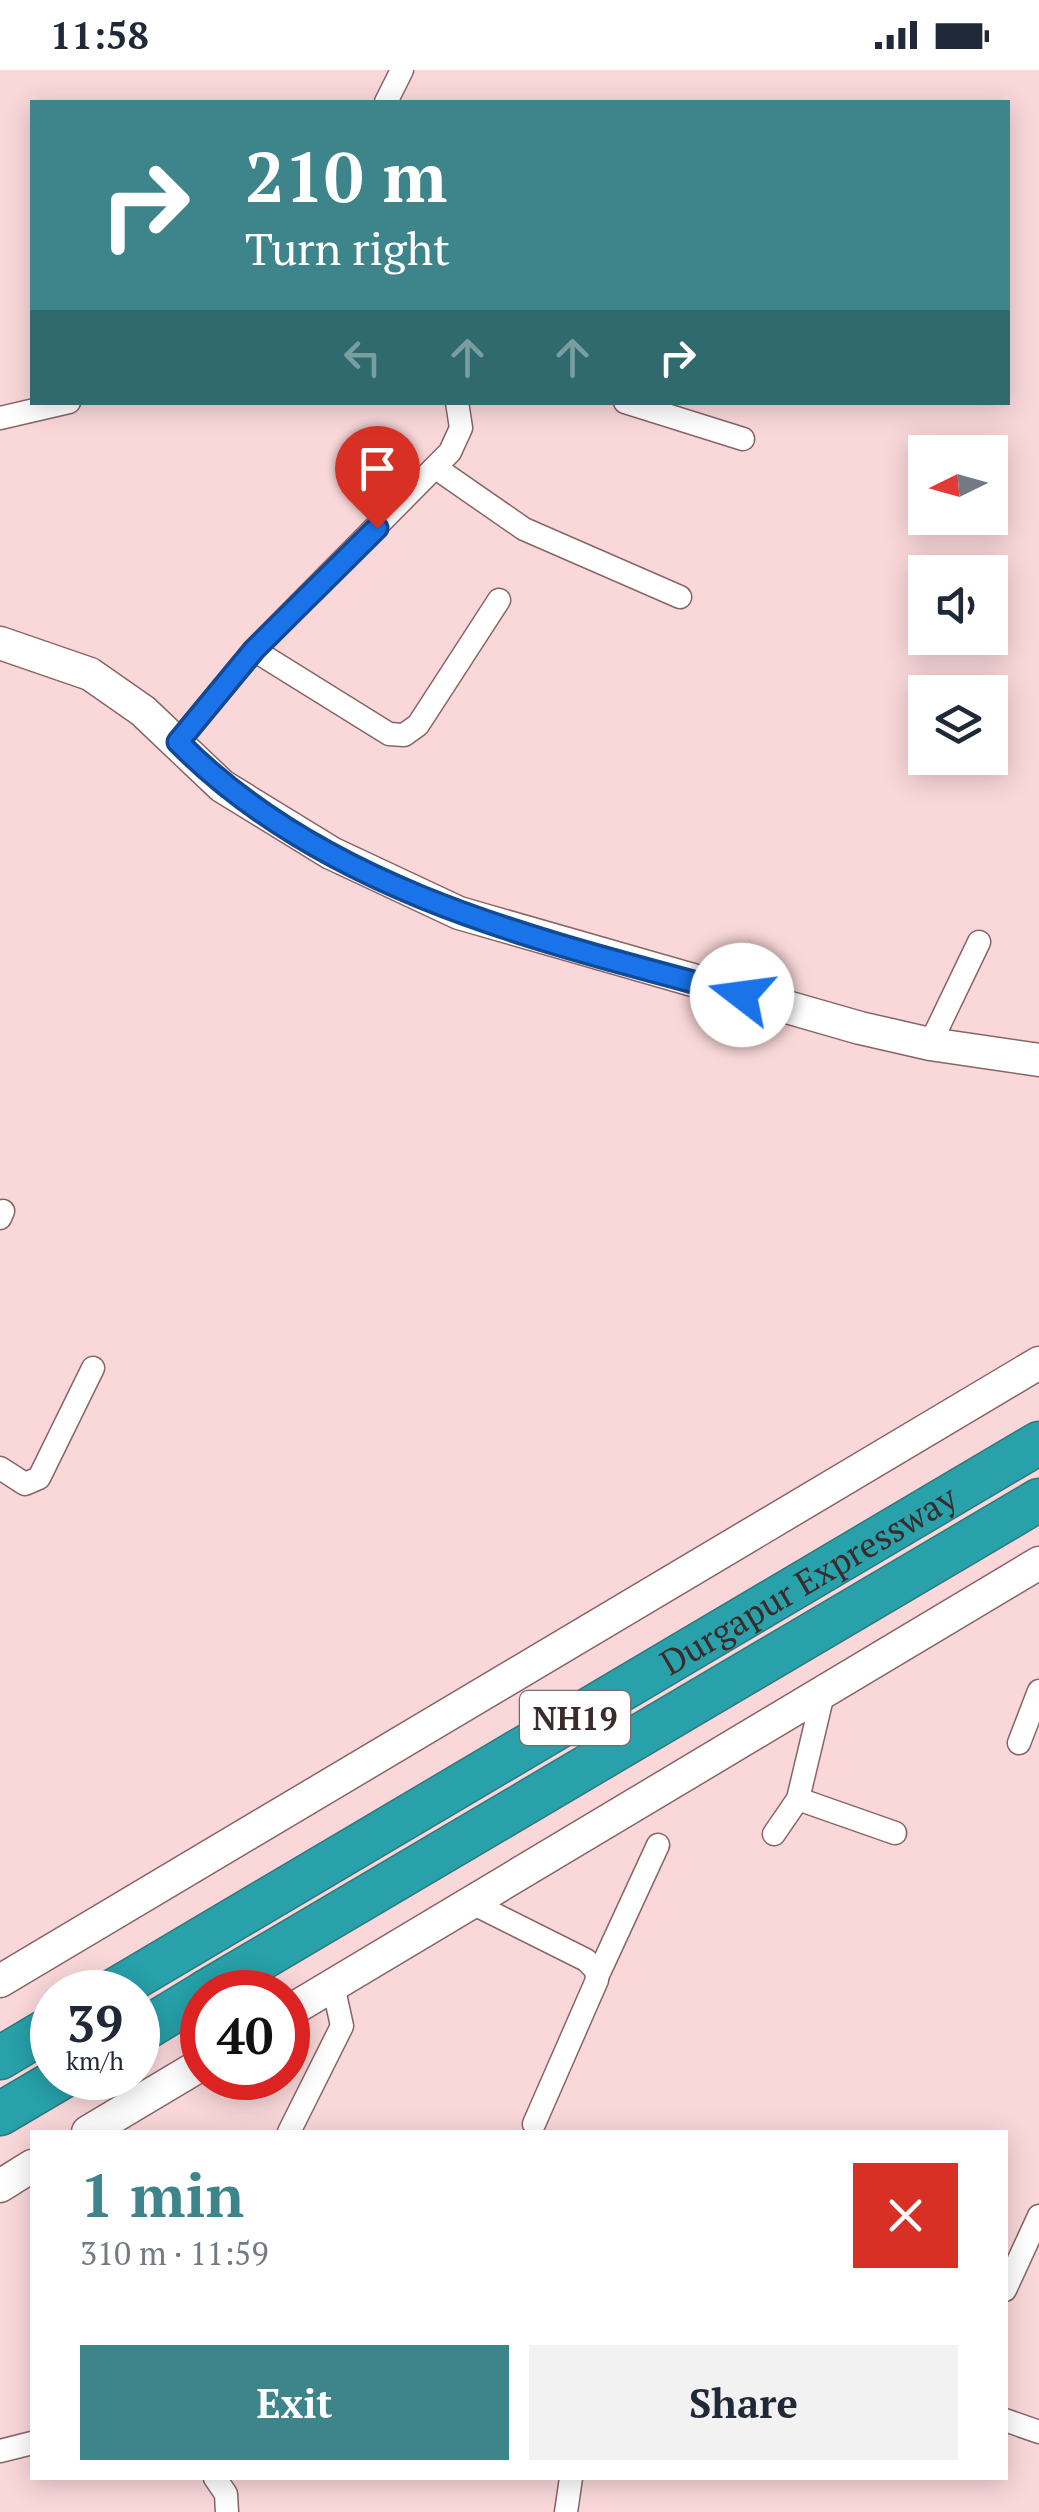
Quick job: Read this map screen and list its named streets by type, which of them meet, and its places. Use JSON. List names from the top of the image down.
{
  "streets": {
    "highway": ["Durgapur Expressway", "NH19"]
  },
  "north": "left",
  "page": {
    "status": "11:58",
    "turn": ["210 m", "Turn right"],
    "speed": "39 km/h",
    "limit": "40",
    "heading": ["1 min", "310 m · 11:59"],
    "buttons": ["Exit", "Share"]
  }
}
